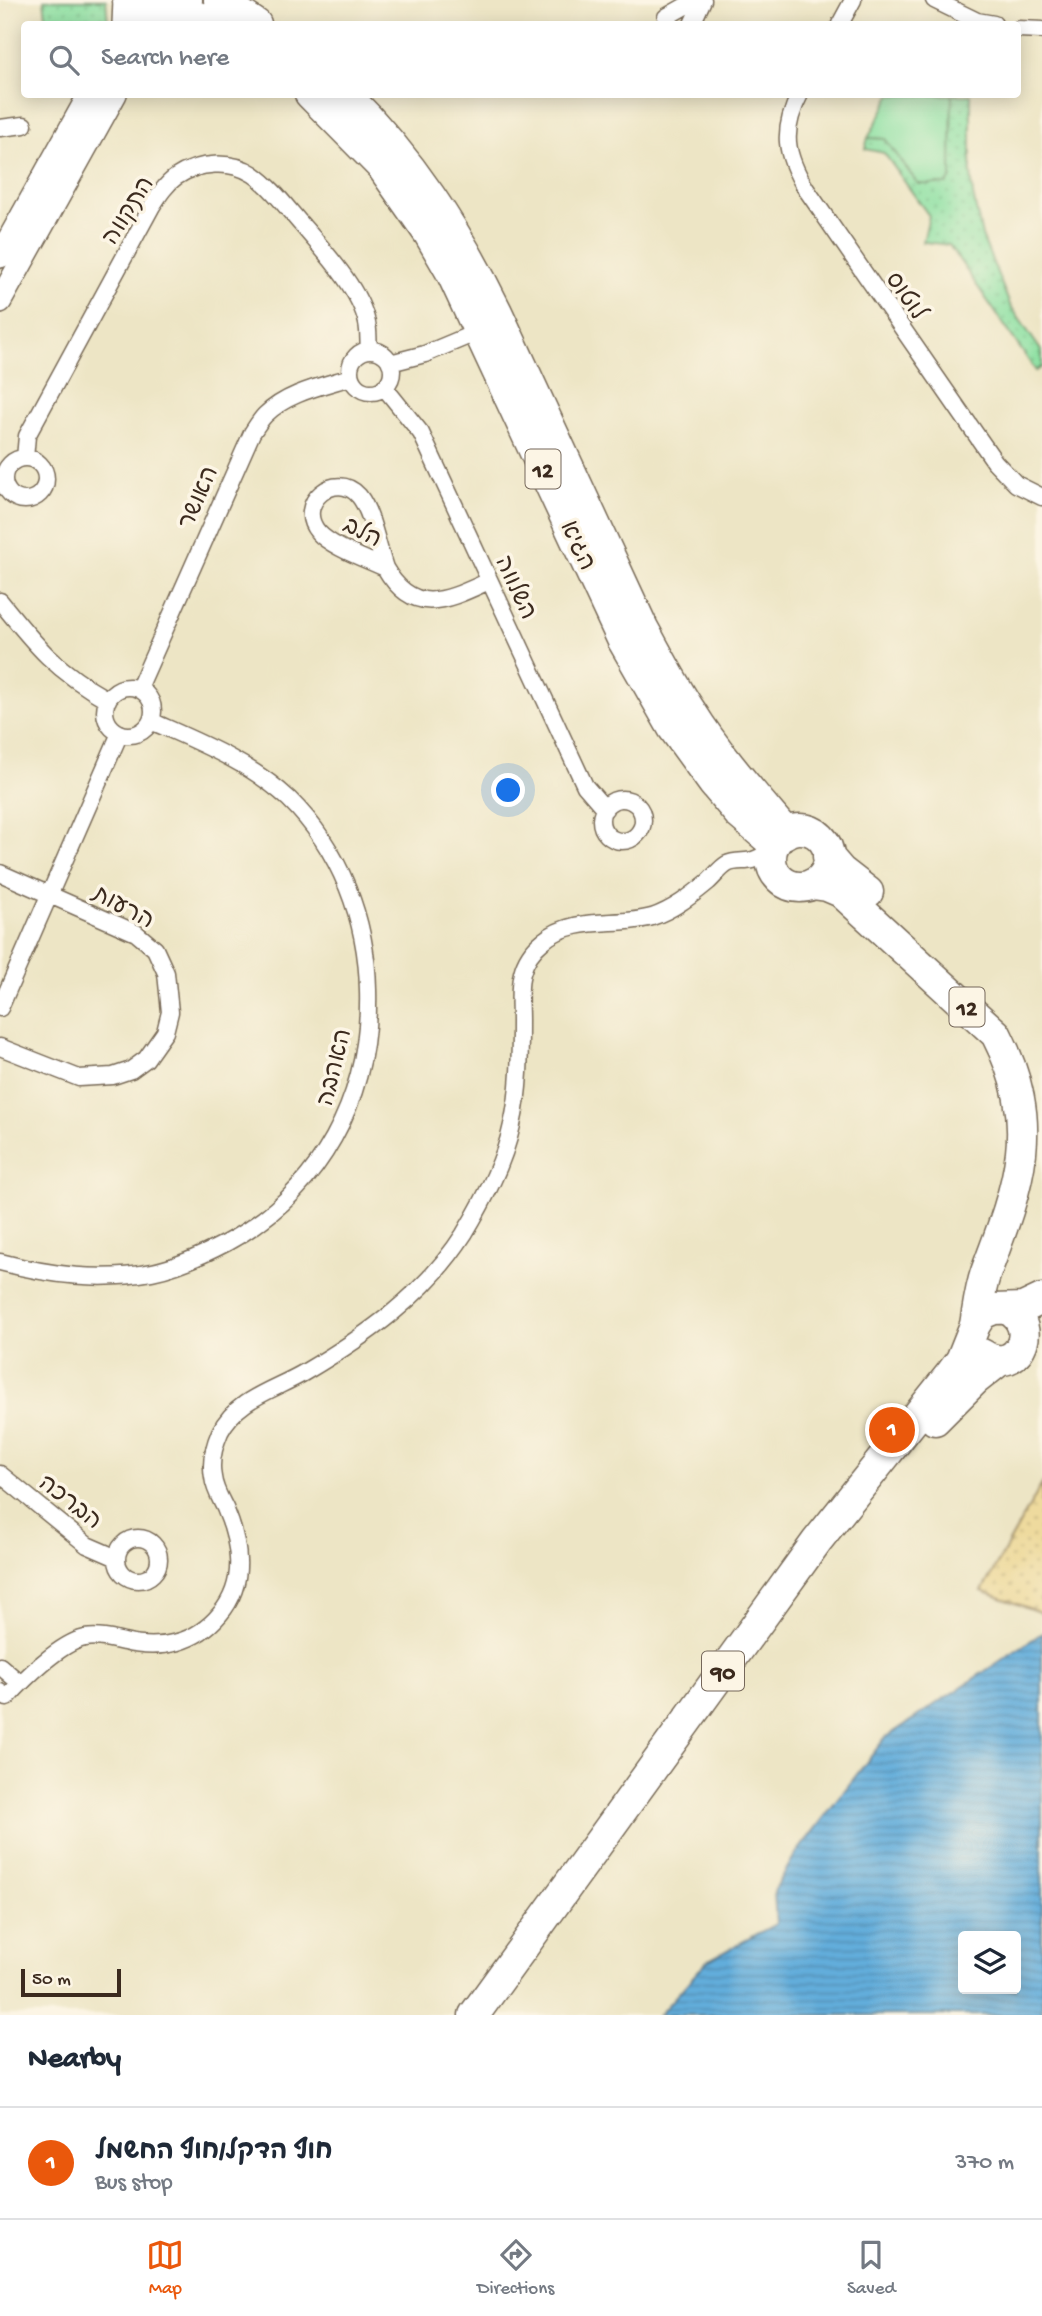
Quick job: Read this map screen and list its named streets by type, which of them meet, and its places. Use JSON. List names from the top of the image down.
{
  "streets": {
    "highway": ["12", "הגיא", "90"],
    "street": [
      "התקווה",
      "לוטוס",
      "האושר",
      "הלב",
      "השלווה",
      "הרעות",
      "האהבה",
      "הברכה"
    ]
  },
  "crossings": [
    ["התקווה", "האושר"],
    ["התקווה", "השלווה"],
    ["12", "הגיא"],
    ["12", "90"],
    ["האושר", "השלווה"],
    ["האושר", "האהבה"],
    ["הלב", "השלווה"]
  ],
  "scale_bar": "50 m",
  "page": {
    "search": "Search here",
    "pins": "1",
    "scale": "50 m",
    "heading": "Nearby",
    "list": [
      {
        "mark": "1",
        "name": "חוף הדקל/חוף החשמל",
        "note": "Bus stop",
        "value": "370 m"
      }
    ],
    "nav": ["Map", "Directions", "Saved"]
  }
}
